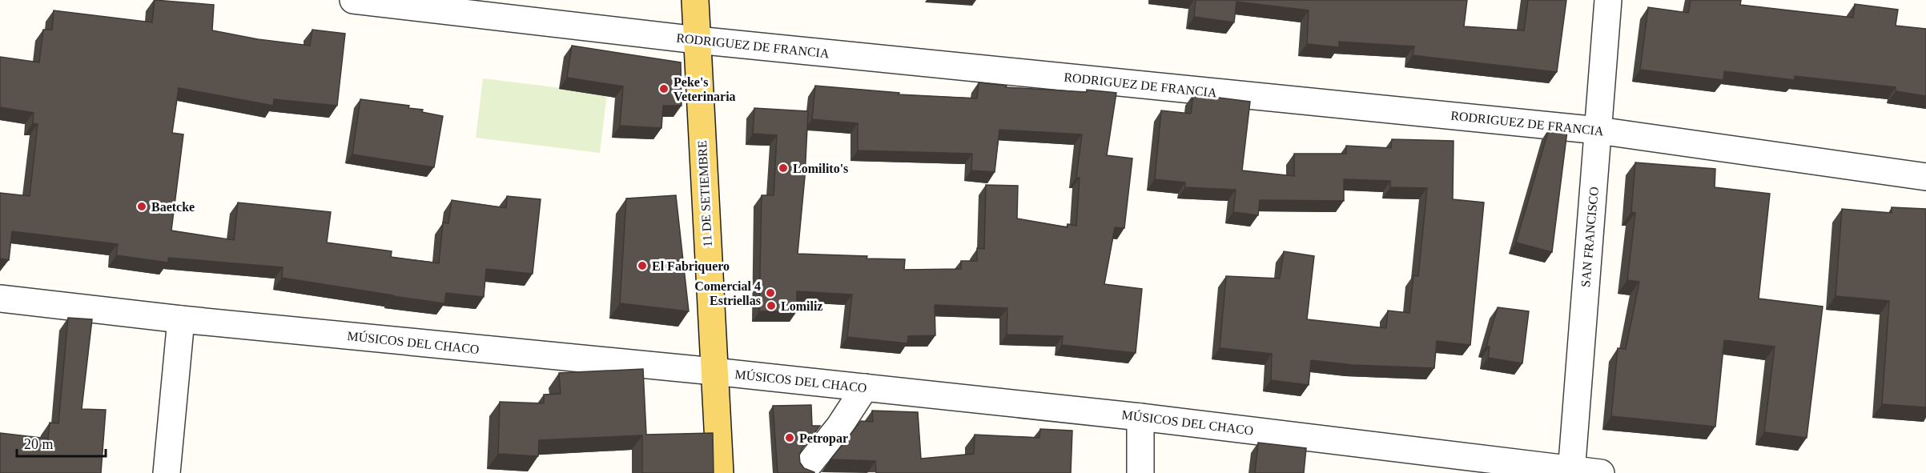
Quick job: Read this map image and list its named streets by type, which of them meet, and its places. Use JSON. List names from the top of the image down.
{
  "streets": {
    "main road": ["11 DE SETIEMBRE"],
    "street": ["RODRIGUEZ DE FRANCIA", "SAN FRANCISCO", "MÚSICOS DEL CHACO"]
  },
  "crossings": [
    ["RODRIGUEZ DE FRANCIA", "11 DE SETIEMBRE"],
    ["RODRIGUEZ DE FRANCIA", "SAN FRANCISCO"],
    ["11 DE SETIEMBRE", "MÚSICOS DEL CHACO"],
    ["SAN FRANCISCO", "MÚSICOS DEL CHACO"]
  ],
  "places": [
    "Peke's Veterinaria",
    "Lomilito's",
    "Baetcke",
    "El Fabriquero",
    "Comercial 4 Estriellas",
    "Lomiliz",
    "Petropar"
  ],
  "scale_bar": "20 m"
}
